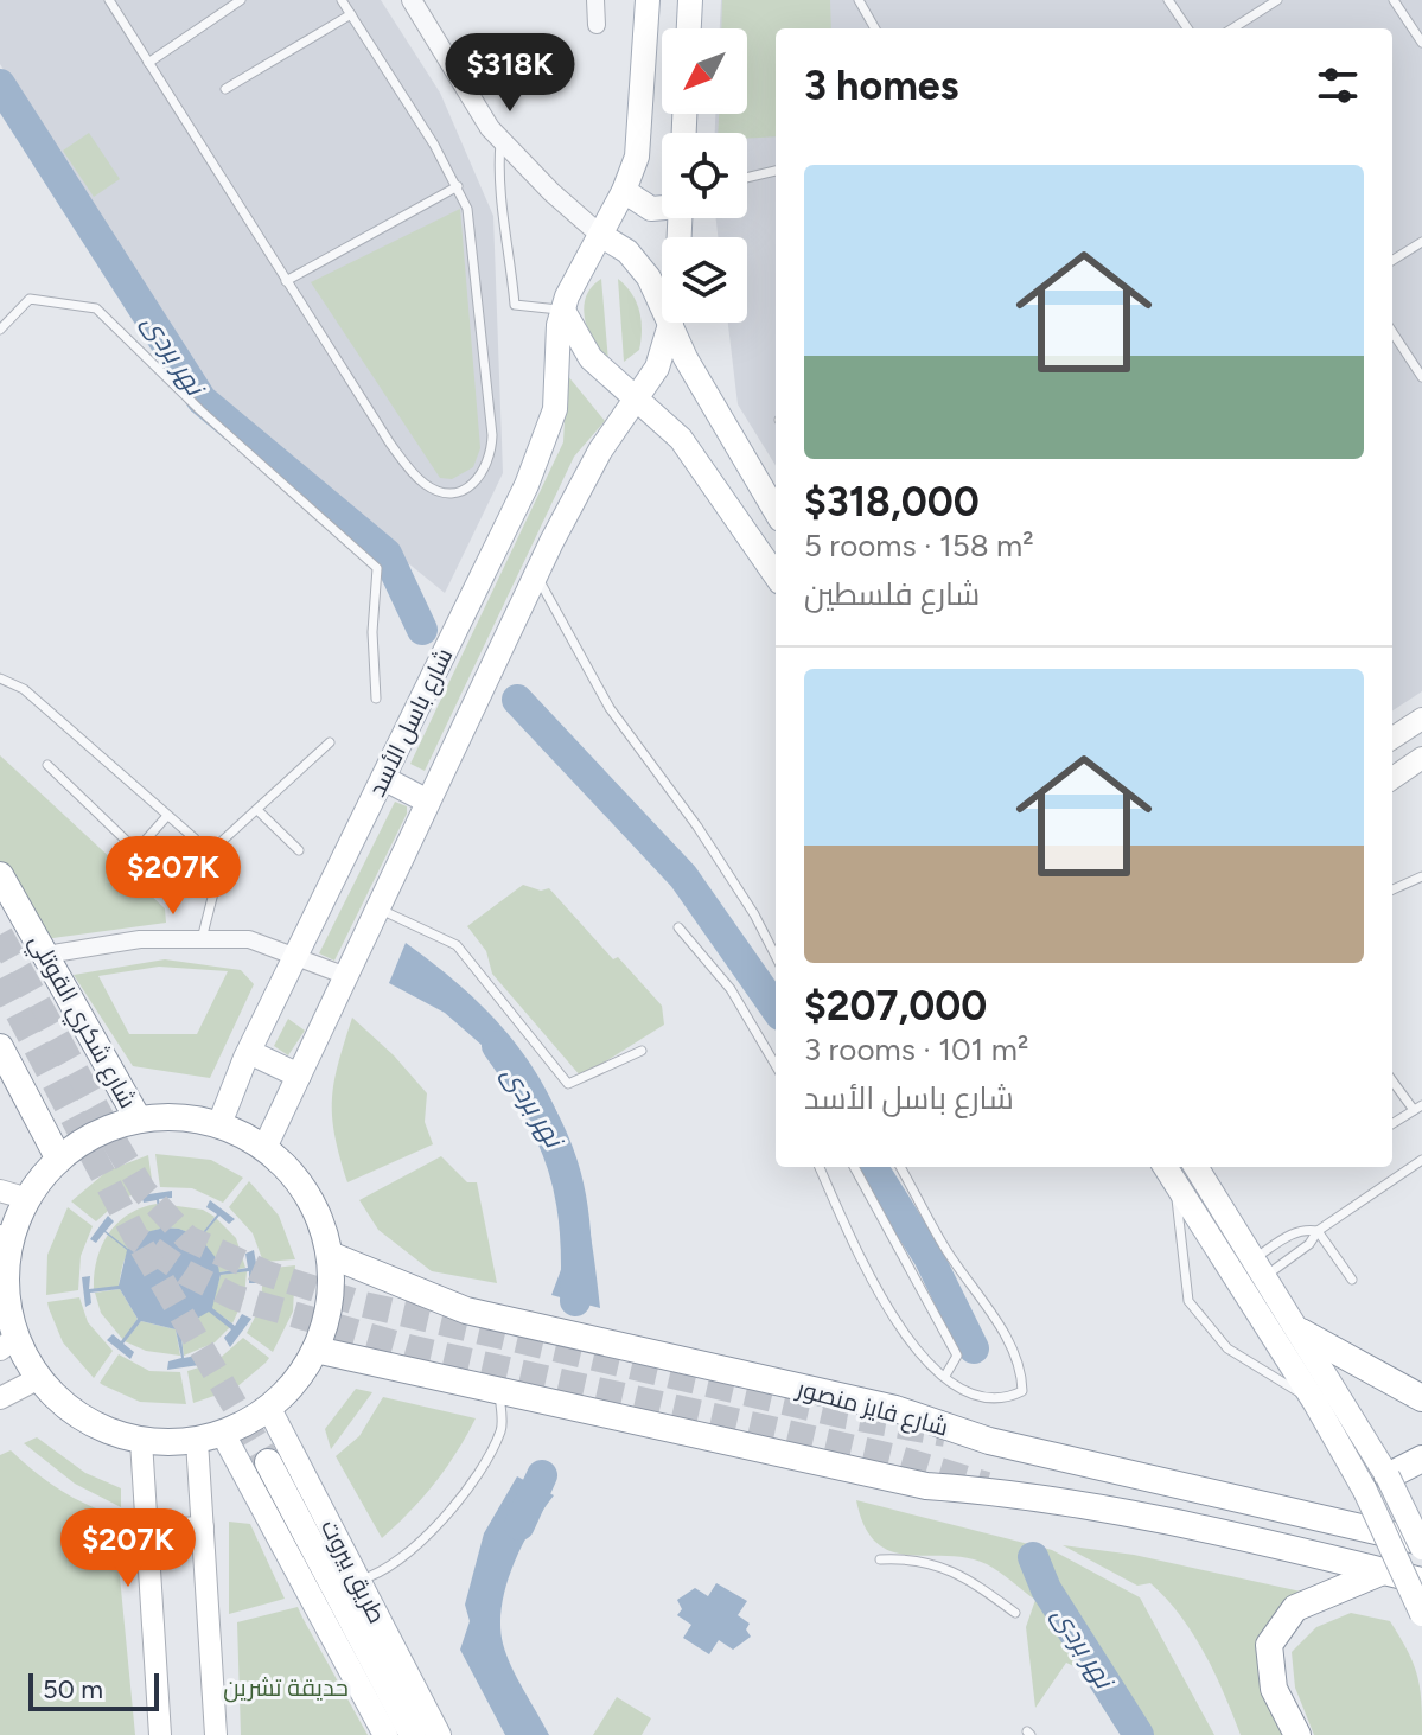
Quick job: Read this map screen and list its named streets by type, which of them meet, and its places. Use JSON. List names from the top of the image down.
{
  "streets": {
    "highway": ["شارع شكري القوتلي", "شارع فايز منصور"],
    "main road": ["شارع باسل الأسد", "طريق بيروت"]
  },
  "crossings": [
    ["شارع باسل الأسد", "شارع شكري القوتلي"],
    ["شارع باسل الأسد", "شارع فايز منصور"],
    ["شارع باسل الأسد", "طريق بيروت"],
    ["شارع شكري القوتلي", "شارع فايز منصور"],
    ["شارع شكري القوتلي", "طريق بيروت"],
    ["شارع فايز منصور", "طريق بيروت"]
  ],
  "water": ["نهر بردى"],
  "parks": ["حديقة تشرين"],
  "scale_bar": "50 m",
  "north": "bottom left",
  "page": {
    "heading": "3 homes",
    "price": ["$318K", "$207K", "$207K"],
    "list": [
      {
        "name": "$318,000",
        "note": "5 rooms · 158 m² · شارع فلسطين"
      },
      {
        "name": "$207,000",
        "note": "3 rooms · 101 m² · شارع باسل الأسد"
      }
    ],
    "scale": "50 m"
  }
}
